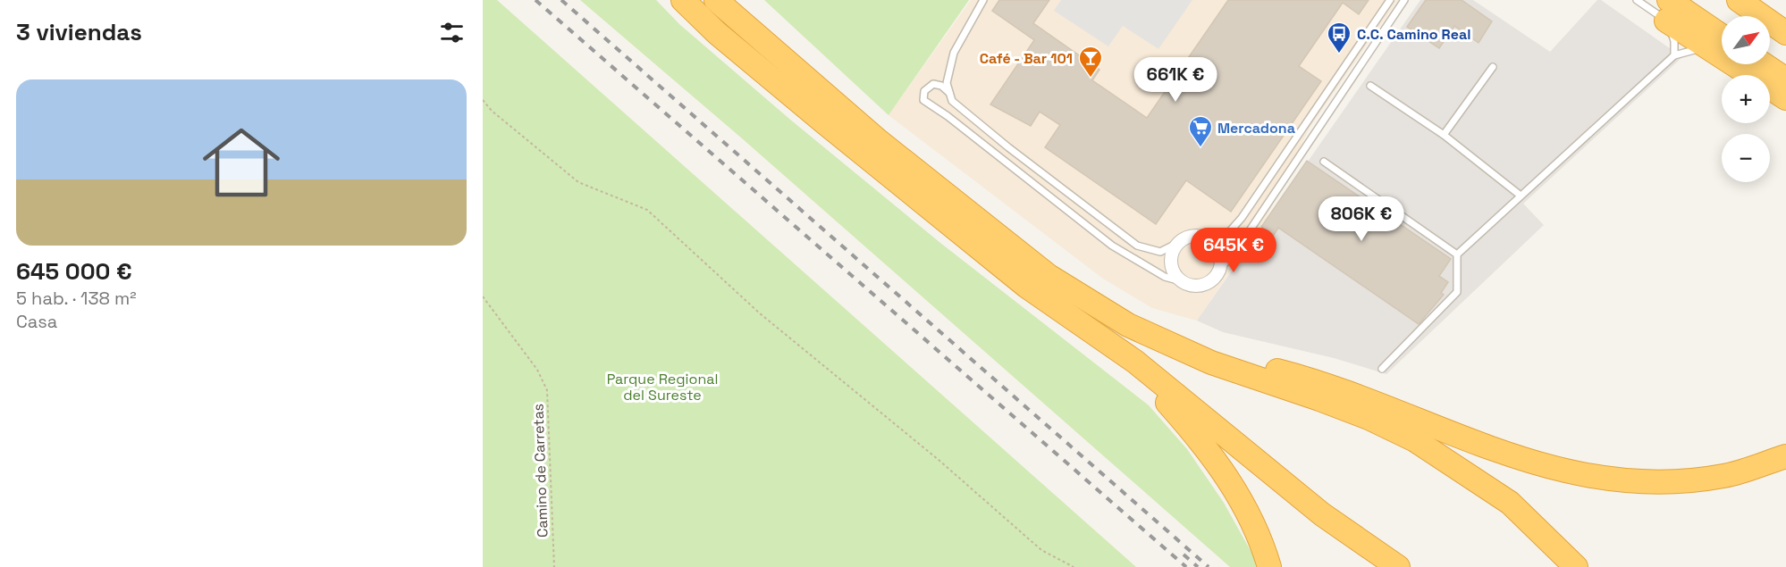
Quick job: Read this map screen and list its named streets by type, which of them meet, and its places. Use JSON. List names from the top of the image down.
{
  "streets": {
    "path": ["Camino de Carretas"]
  },
  "parks": ["Parque Regional del Sureste"],
  "places": {
    "bus stop": ["C.C. Camino Real"],
    "bar": ["Café - Bar 101"],
    "supermarket": ["Mercadona"]
  },
  "north": "top right",
  "page": {
    "heading": "3 viviendas",
    "map_buttons": ["+", "−"],
    "price": ["661K €", "806K €", "645K €"],
    "list": [
      {
        "name": "645 000 €",
        "note": "5 hab. · 138 m² · Casa"
      }
    ]
  }
}
